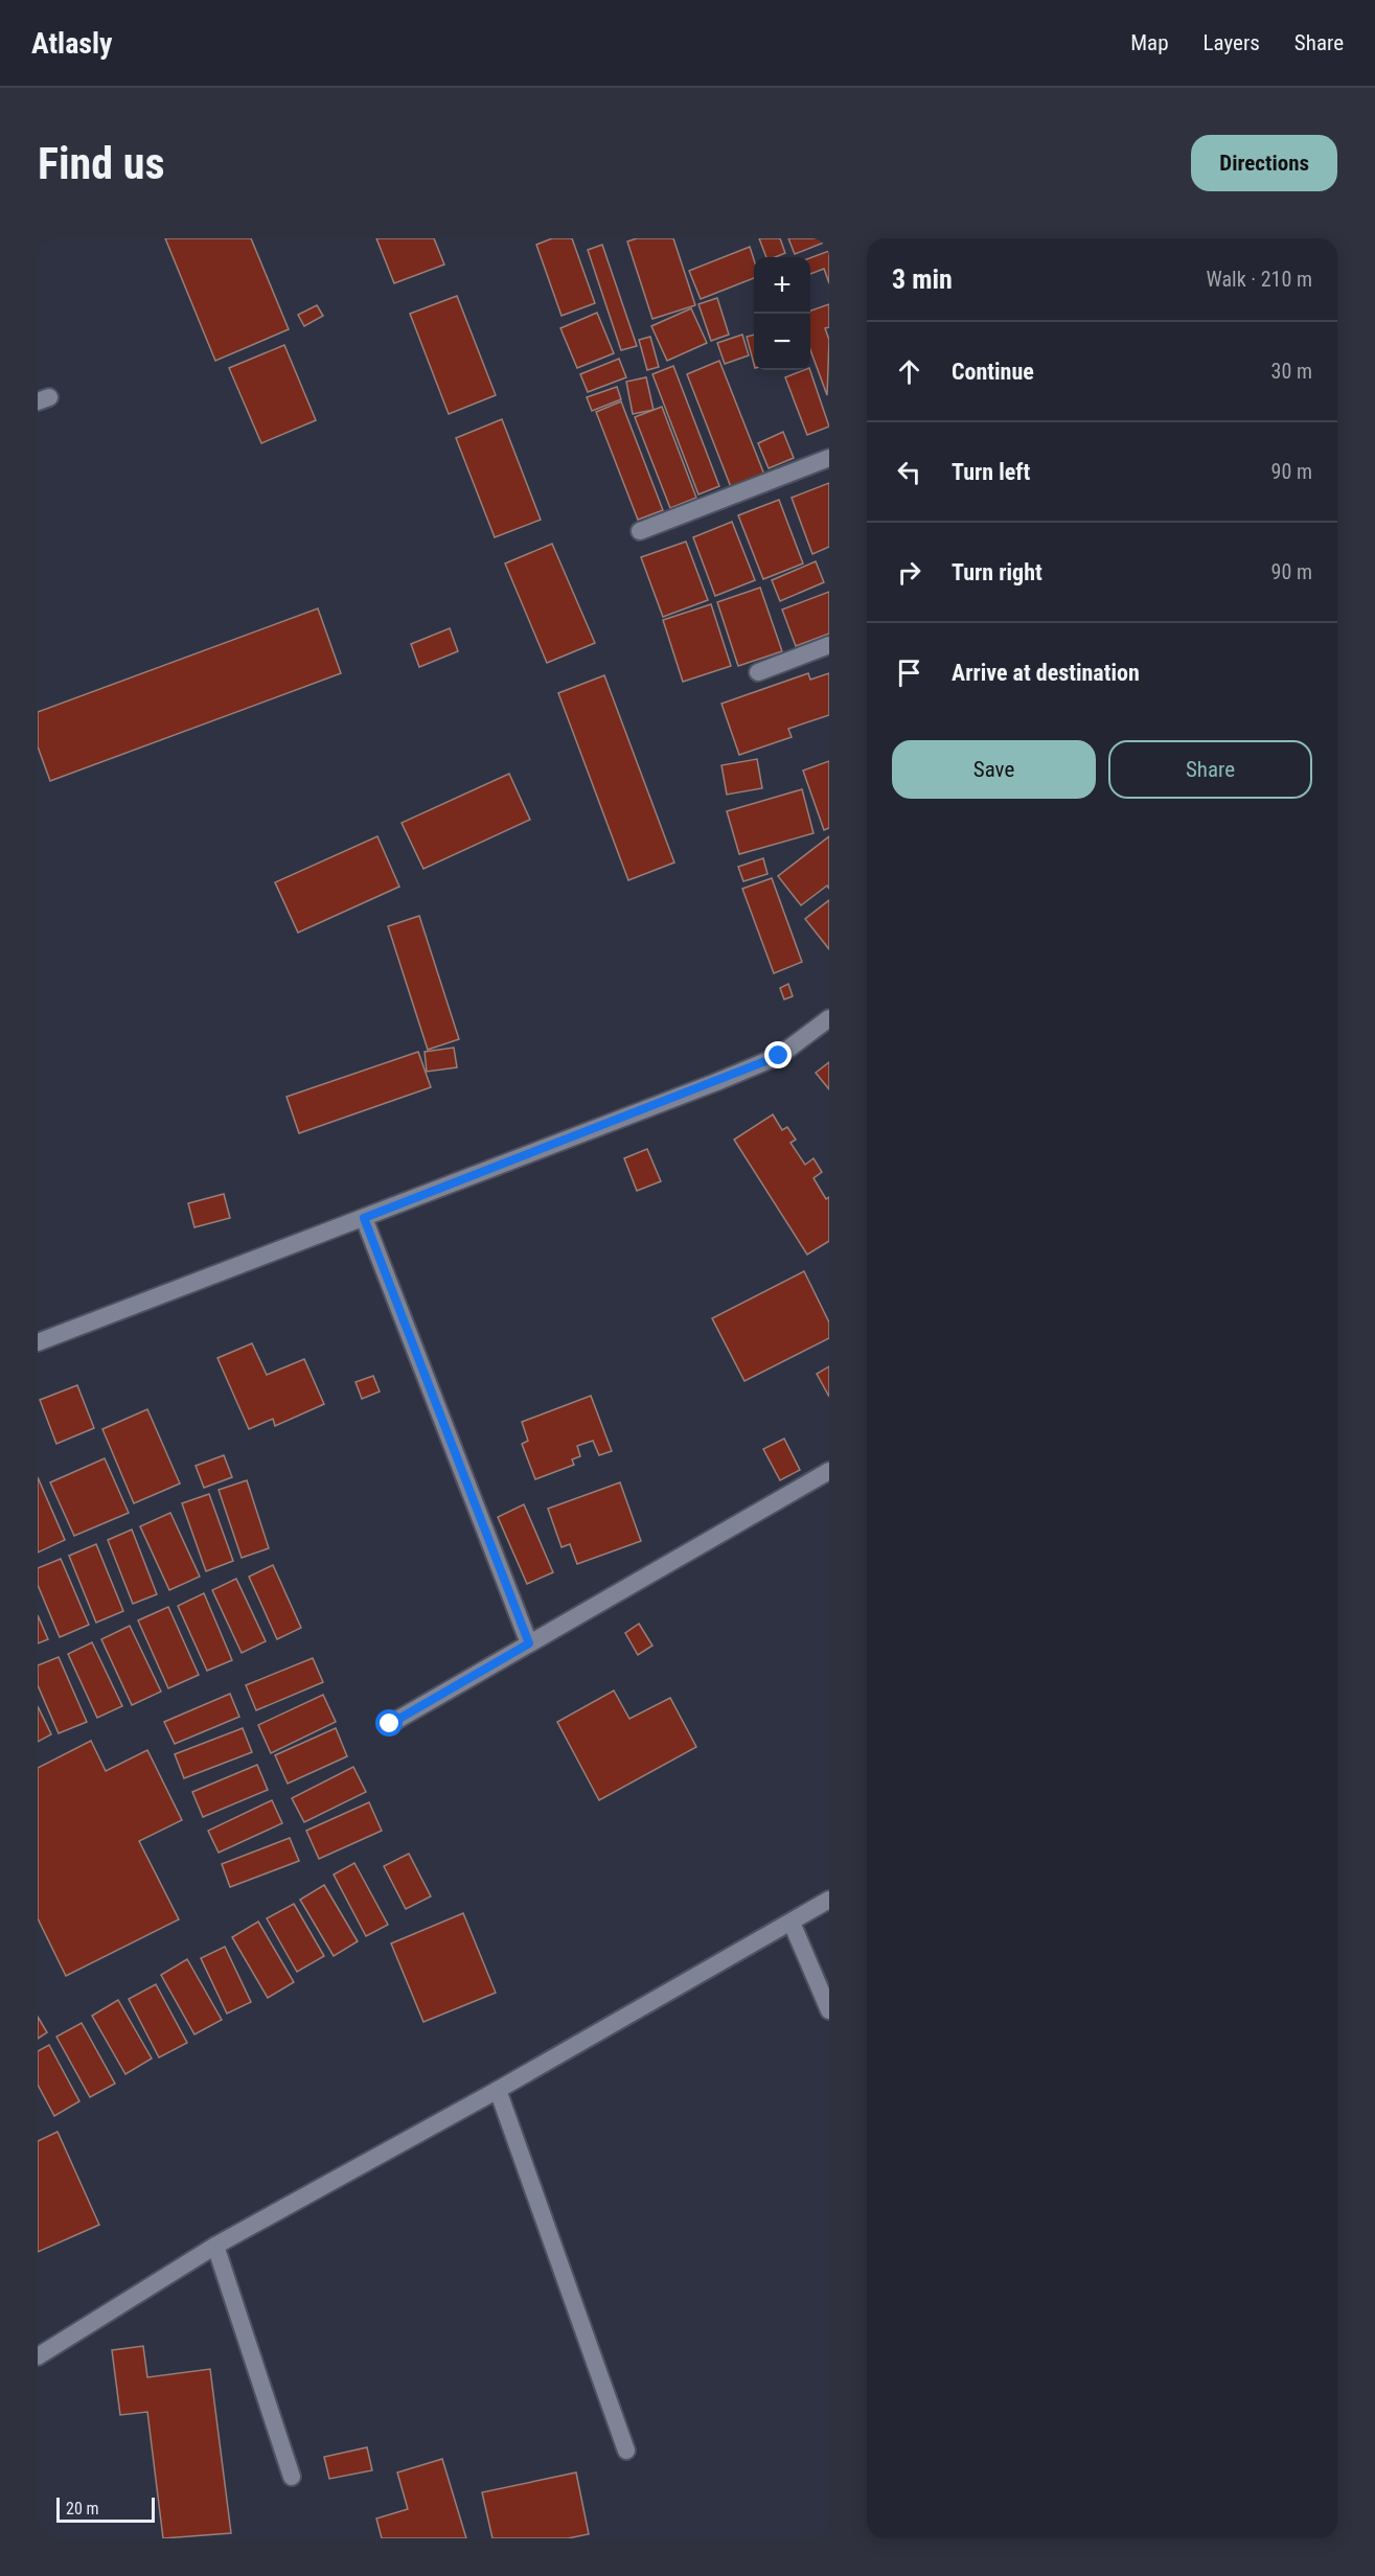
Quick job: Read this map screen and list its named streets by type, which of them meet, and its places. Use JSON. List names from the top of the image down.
{
  "scale_bar": "20 m",
  "page": {
    "header": "Atlasly",
    "nav": ["Map", "Layers", "Share"],
    "buttons": [
      "Directions",
      ["Save", "Share"]
    ],
    "title": "Find us",
    "heading": ["3 min", "Walk · 210 m"],
    "map_buttons": ["+", "−"],
    "list": [
      ["Continue", "30 m"],
      ["Turn left", "90 m"],
      ["Turn right", "90 m"],
      "Arrive at destination"
    ],
    "scale": "20 m"
  }
}
